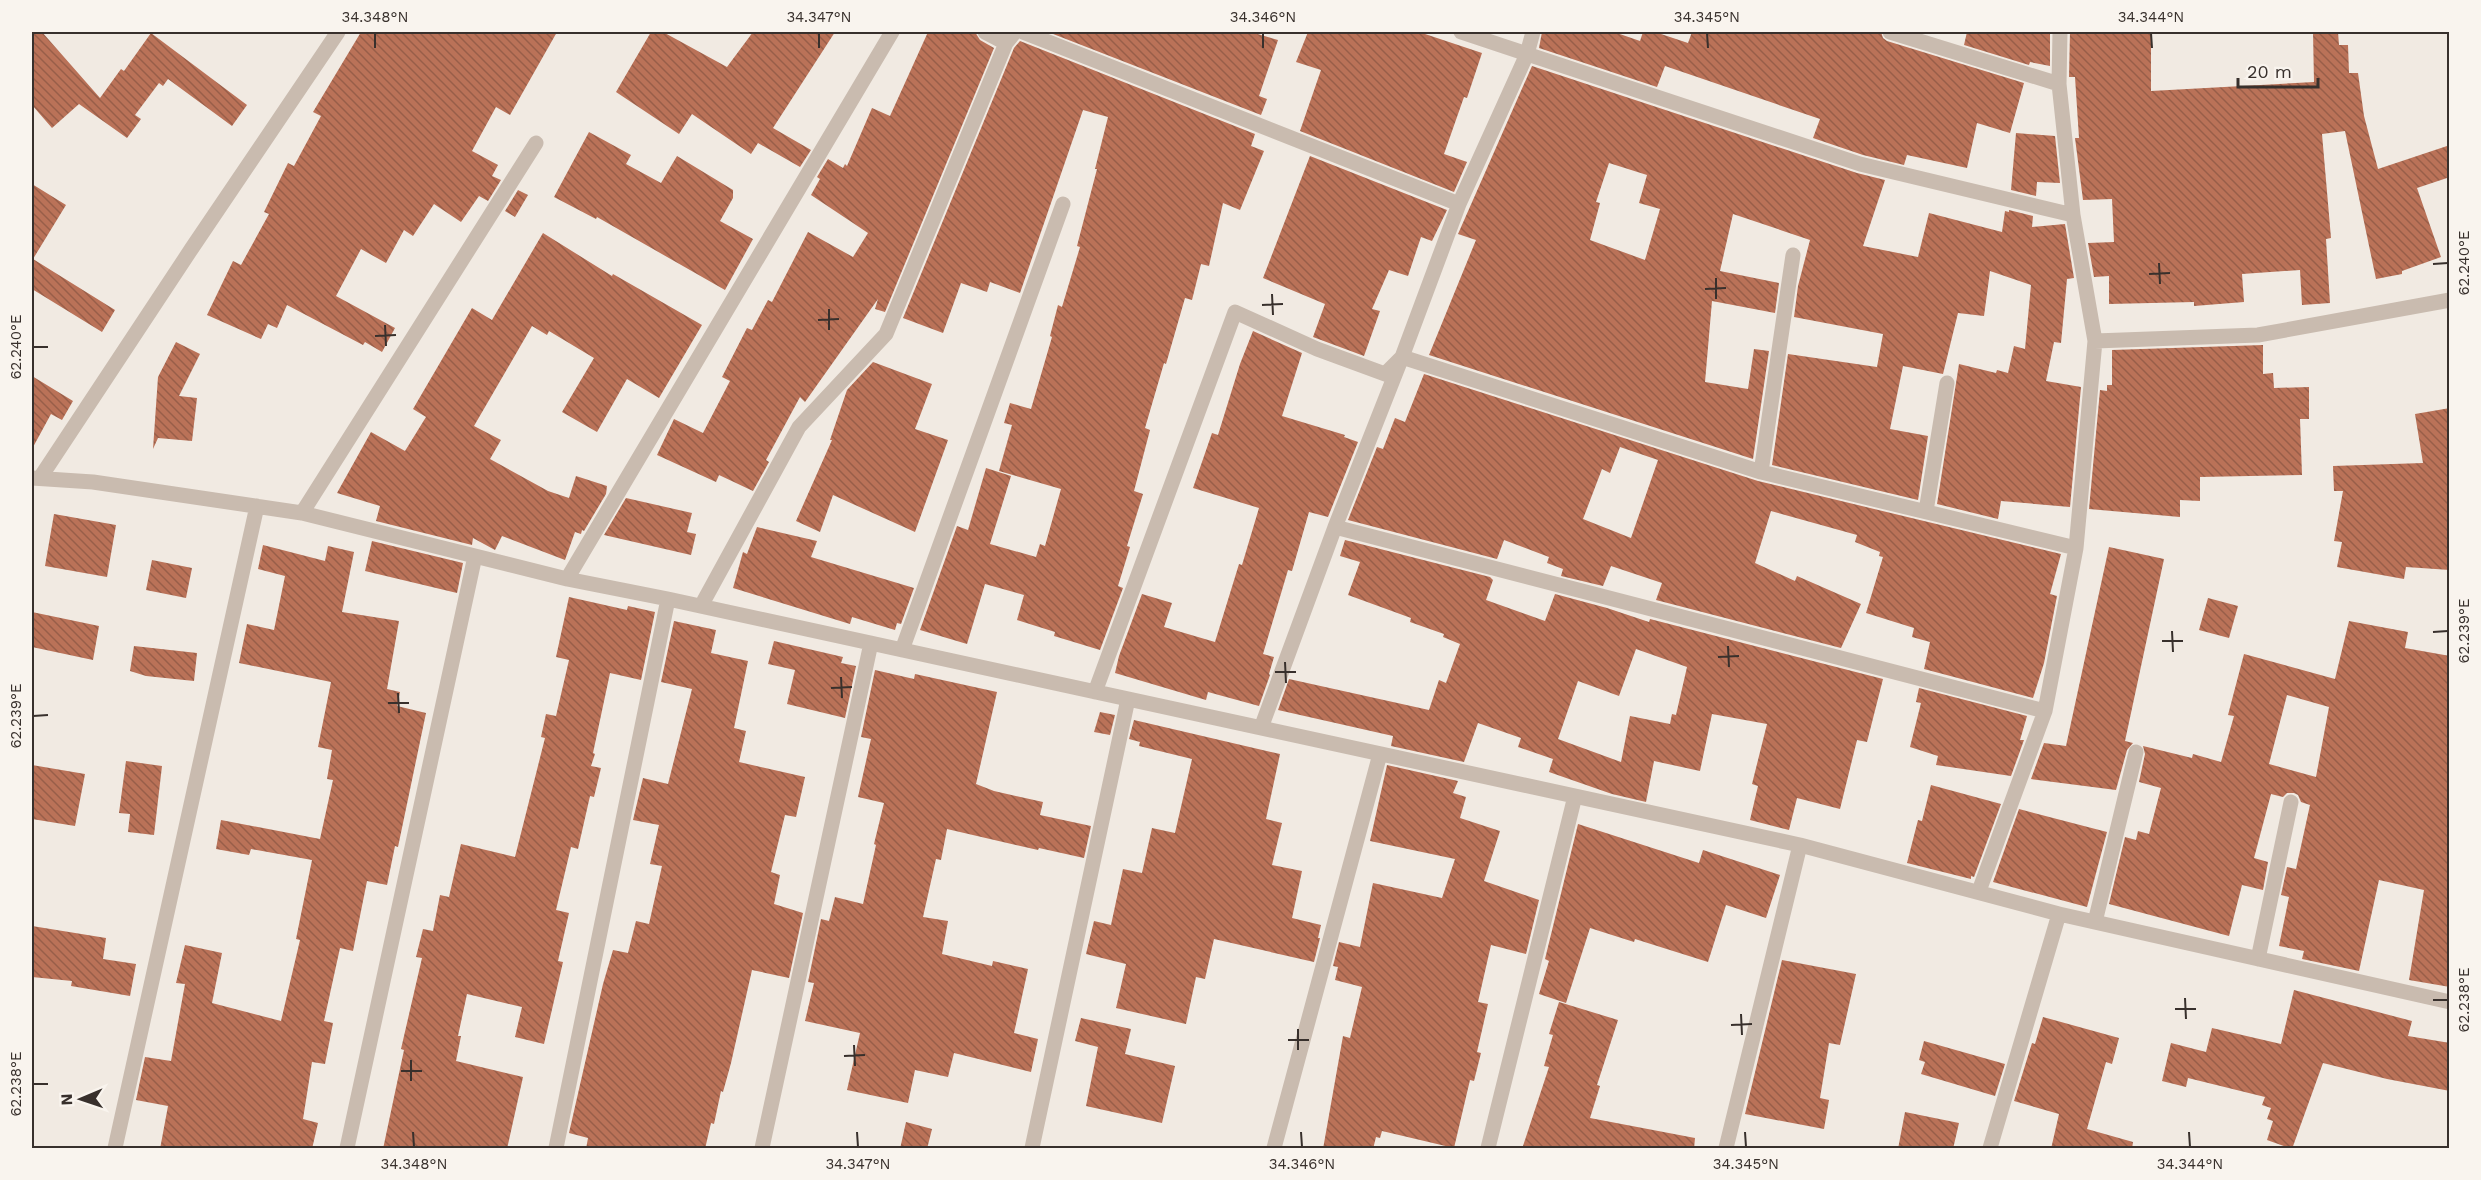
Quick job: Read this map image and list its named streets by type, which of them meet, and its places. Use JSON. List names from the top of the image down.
{
  "scale_bar": "20 m",
  "north": "left",
  "coordinates": [
    "34.348°N",
    "34.347°N",
    "34.346°N",
    "34.345°N",
    "34.344°N",
    "62.240°E",
    "62.239°E",
    "62.238°E"
  ]
}
